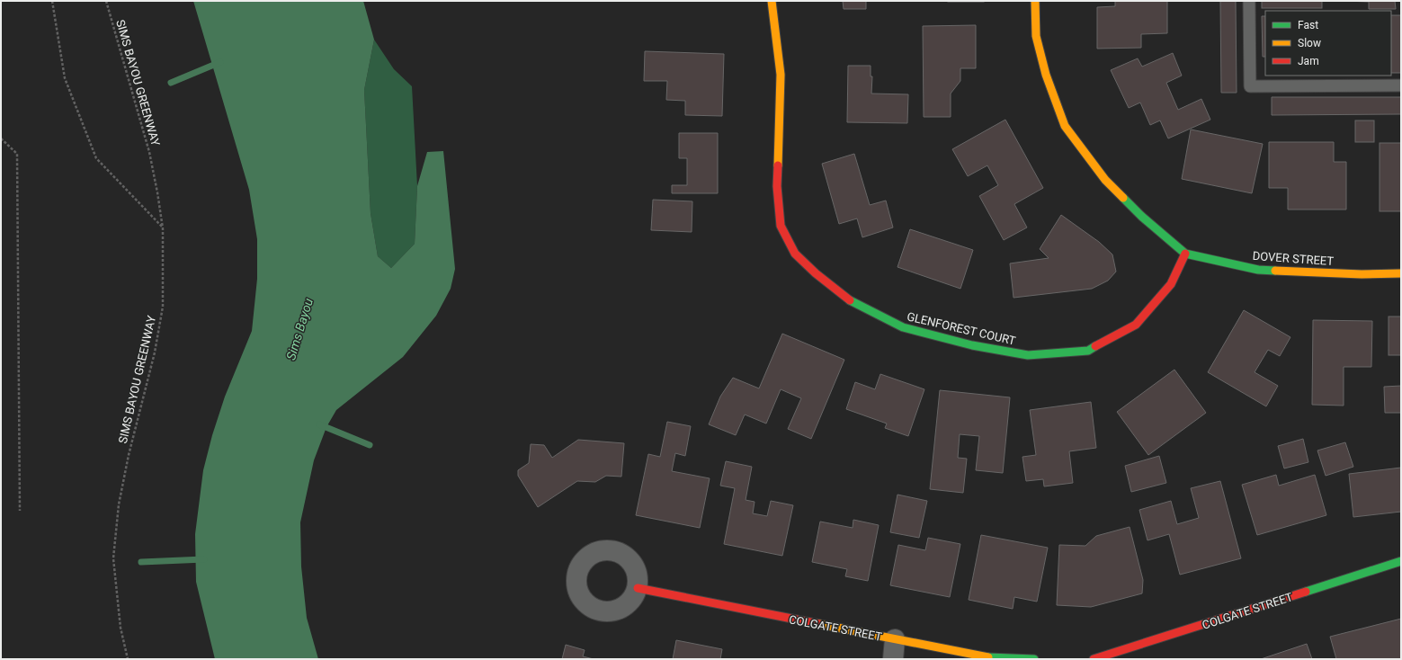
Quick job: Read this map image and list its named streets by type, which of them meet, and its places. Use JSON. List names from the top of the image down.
{
  "streets": {
    "street": ["DOVER STREET", "GLENFOREST COURT", "COLGATE STREET"],
    "path": ["SIMS BAYOU GREENWAY"]
  },
  "crossings": [
    ["DOVER STREET", "GLENFOREST COURT"]
  ],
  "water": ["Sims Bayou"],
  "legend": ["Fast", "Slow", "Jam"]
}
